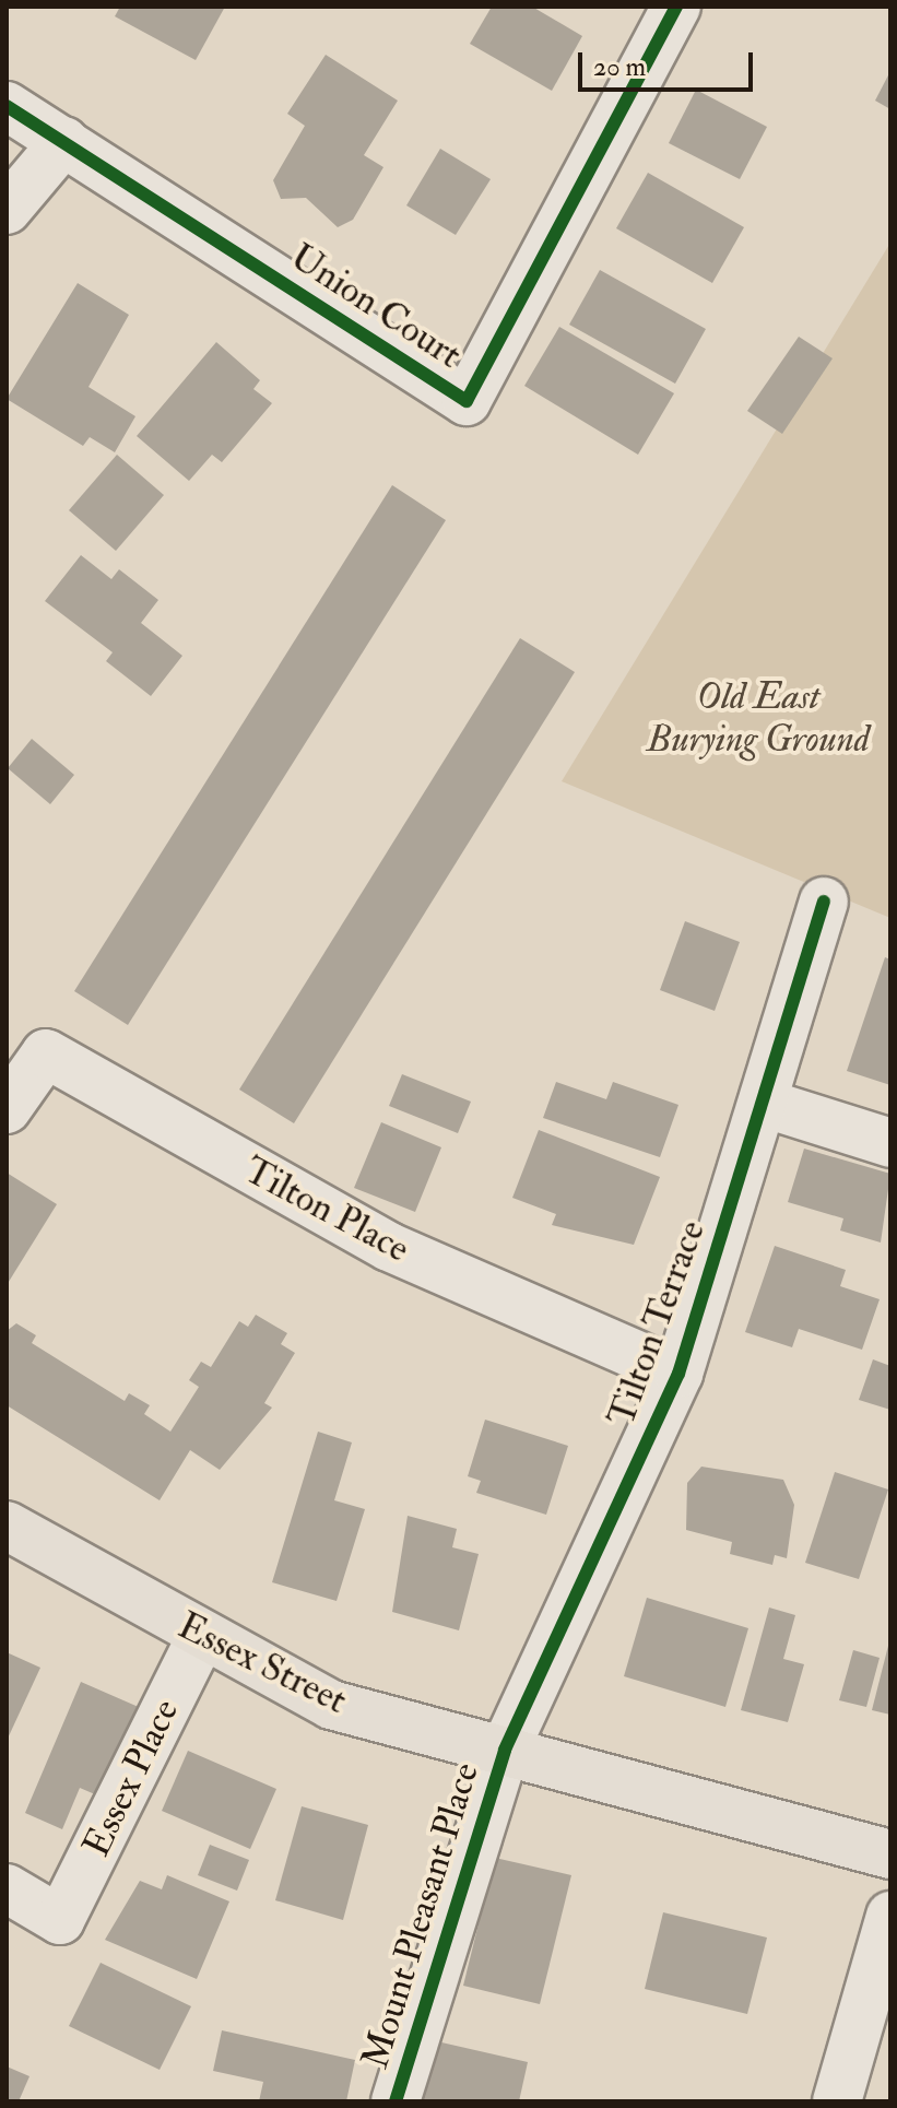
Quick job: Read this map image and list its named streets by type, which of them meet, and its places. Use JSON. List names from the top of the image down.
{
  "streets": {
    "main road": ["Essex Street"],
    "street": [
      "Union Court",
      "Tilton Place",
      "Tilton Terrace",
      "Essex Place",
      "Mount Pleasant Place"
    ]
  },
  "crossings": [
    ["Tilton Place", "Tilton Terrace"],
    ["Tilton Terrace", "Essex Street"],
    ["Tilton Terrace", "Mount Pleasant Place"],
    ["Essex Street", "Essex Place"],
    ["Essex Street", "Mount Pleasant Place"]
  ],
  "parks": ["Old East Burying Ground"],
  "scale_bar": "20 m"
}
